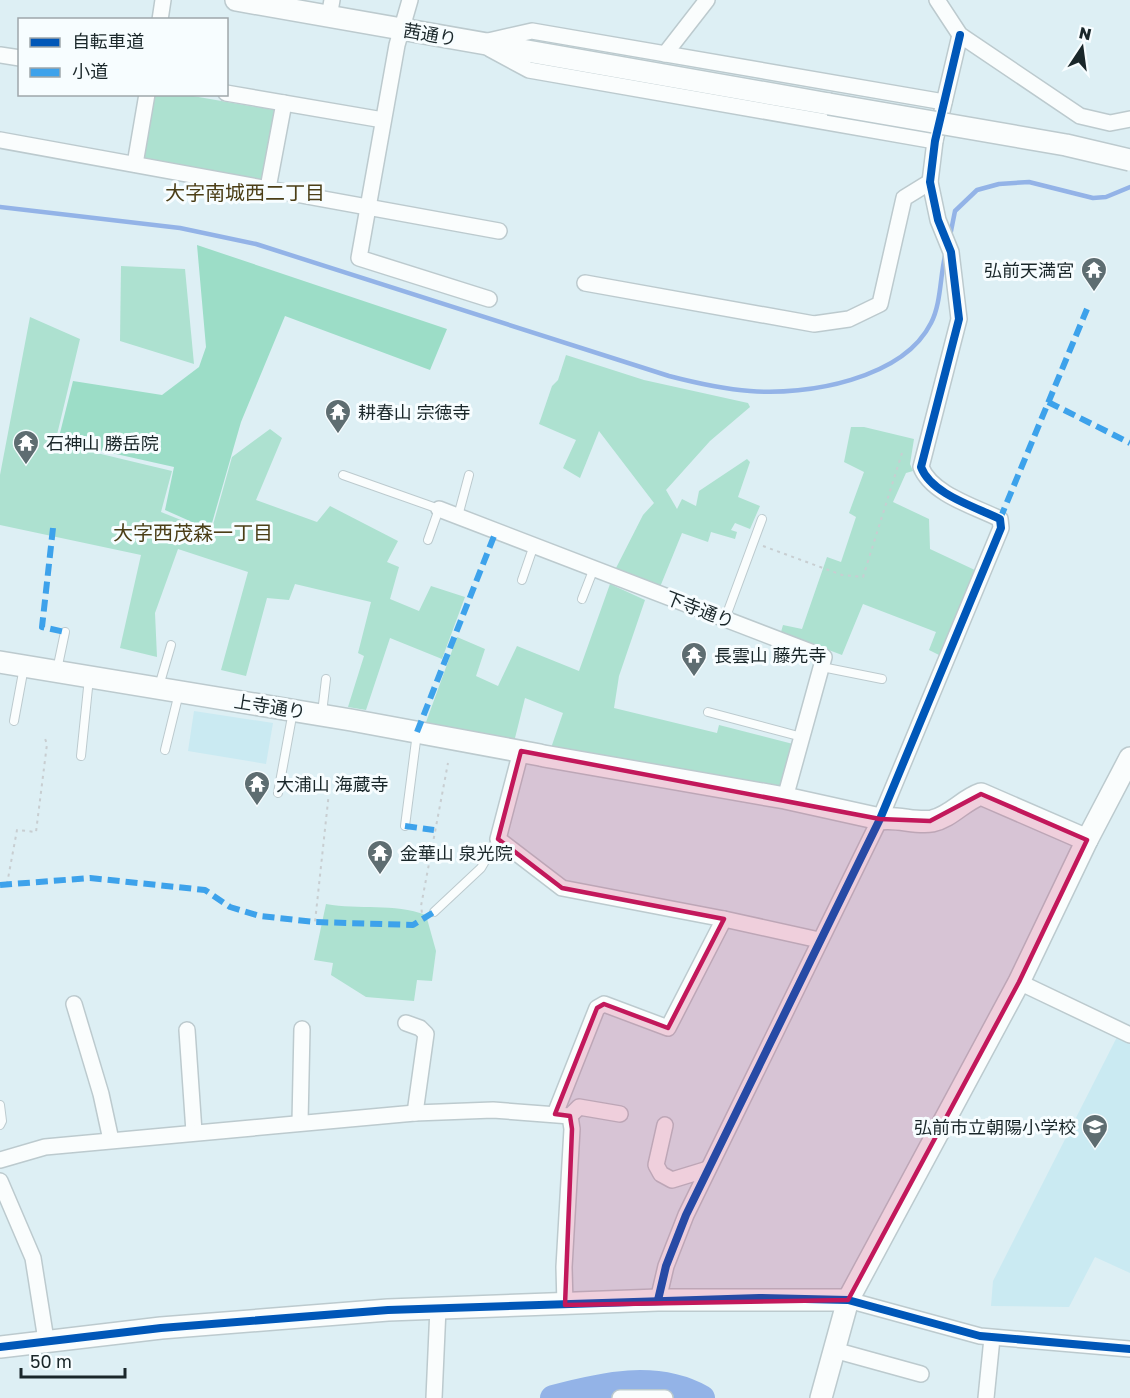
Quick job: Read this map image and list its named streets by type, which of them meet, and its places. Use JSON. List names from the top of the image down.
{
  "streets": {
    "street": ["茜通り", "下寺通り", "上寺通り"]
  },
  "districts": ["大字南城西二丁目", "大字西茂森一丁目"],
  "places": {
    "temple": [
      "弘前天満宮",
      "耕春山 宗徳寺",
      "石神山 勝岳院",
      "長雲山 藤先寺",
      "大浦山 海蔵寺",
      "金華山 泉光院"
    ],
    "school or university": ["弘前市立朝陽小学校"]
  },
  "legend": ["自転車道", "小道"],
  "scale_bar": "50 m",
  "north": "top"
}
